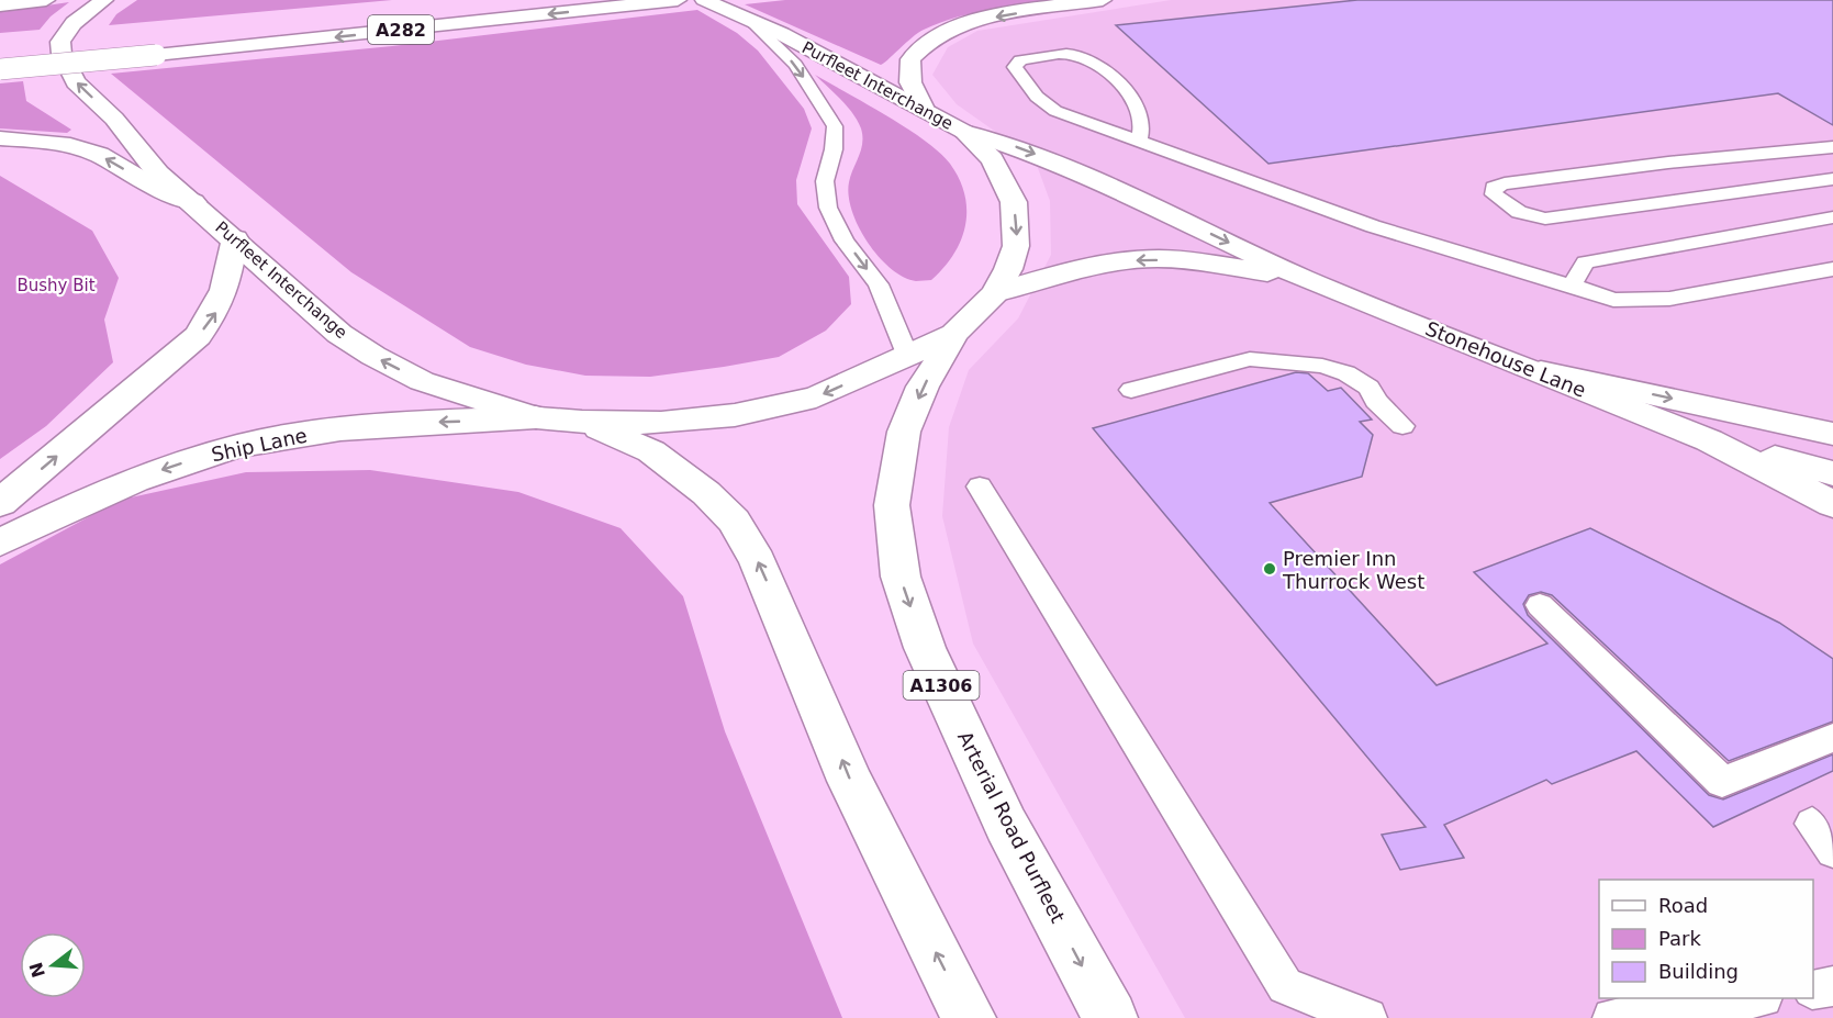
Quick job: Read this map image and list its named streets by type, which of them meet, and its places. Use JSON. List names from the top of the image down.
{
  "streets": {
    "main road": [
      "A282",
      "Purfleet Interchange",
      "Stonehouse Lane",
      "Ship Lane",
      "A1306",
      "Arterial Road Purfleet"
    ]
  },
  "crossings": [
    ["Purfleet Interchange", "Stonehouse Lane"],
    ["Purfleet Interchange", "Ship Lane"],
    ["Purfleet Interchange", "Arterial Road Purfleet"]
  ],
  "one_way": ["Ship Lane"],
  "parks": ["Bushy Bit"],
  "places": ["Premier Inn Thurrock West"],
  "legend": ["Road", "Park", "Building"],
  "north": "left"
}
